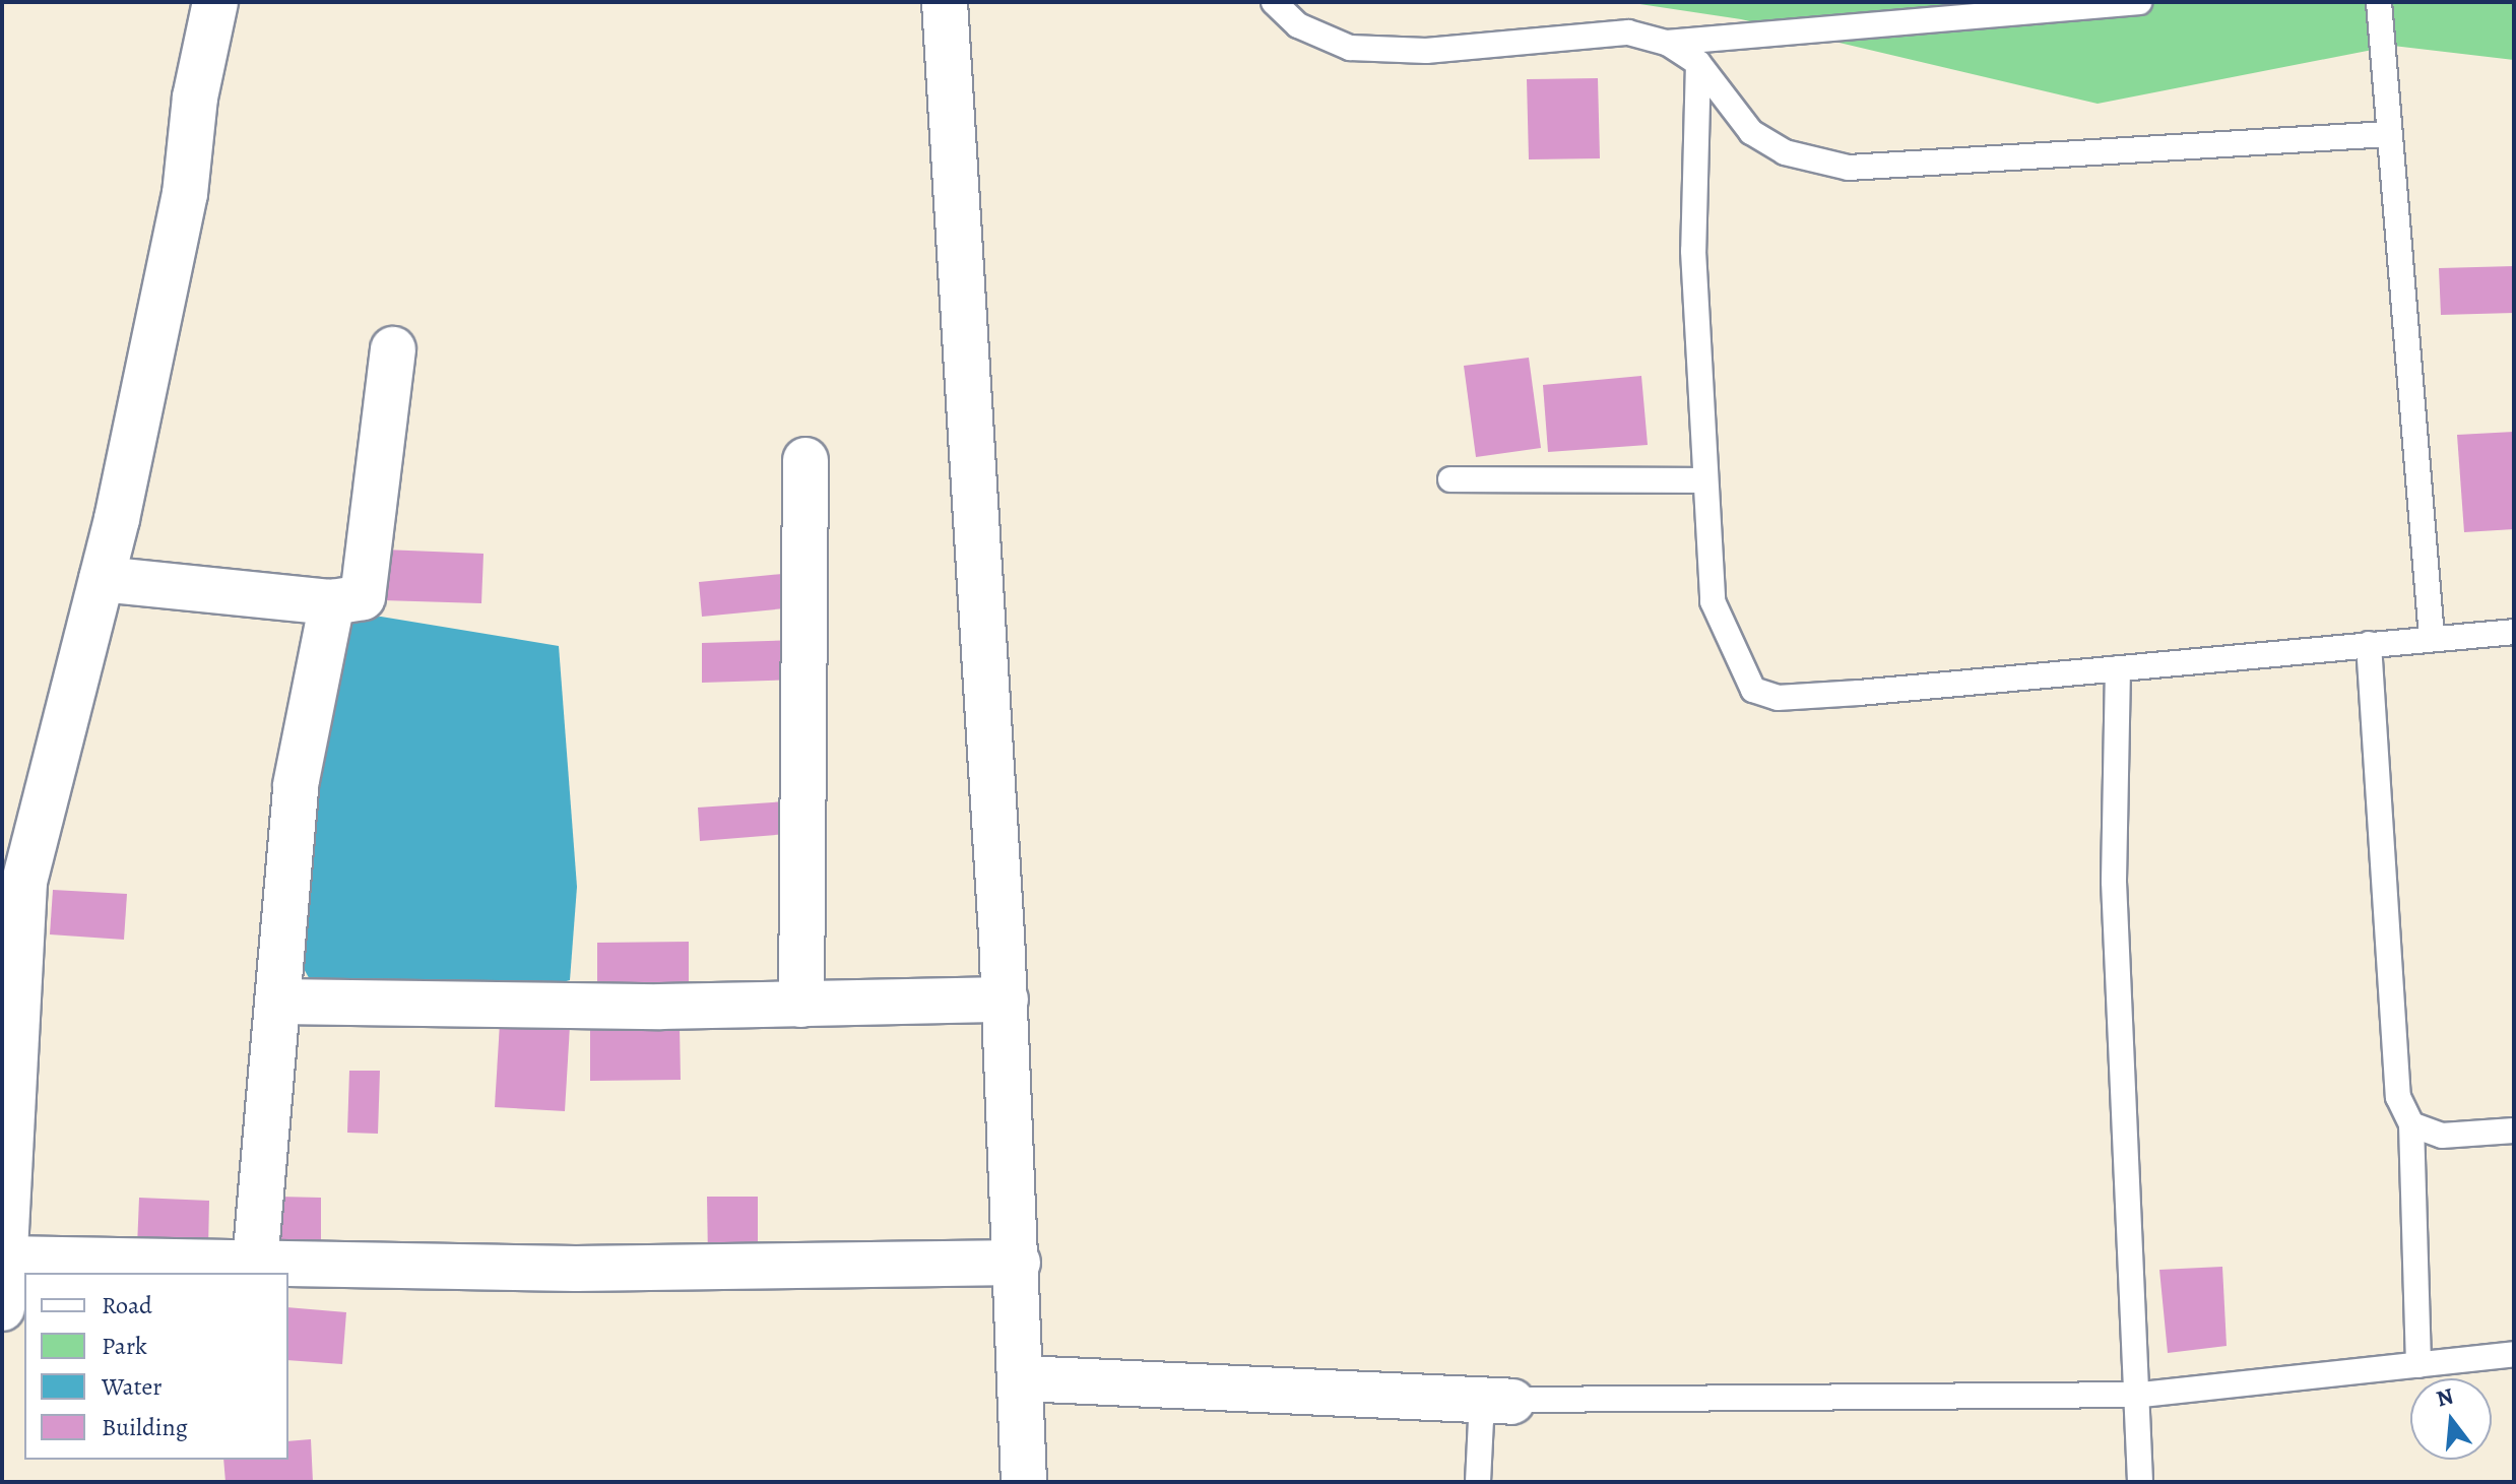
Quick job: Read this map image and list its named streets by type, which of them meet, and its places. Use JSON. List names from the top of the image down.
{
  "legend": [
    "Road",
    "Park",
    "Water",
    "Building"
  ],
  "north": "top"
}
